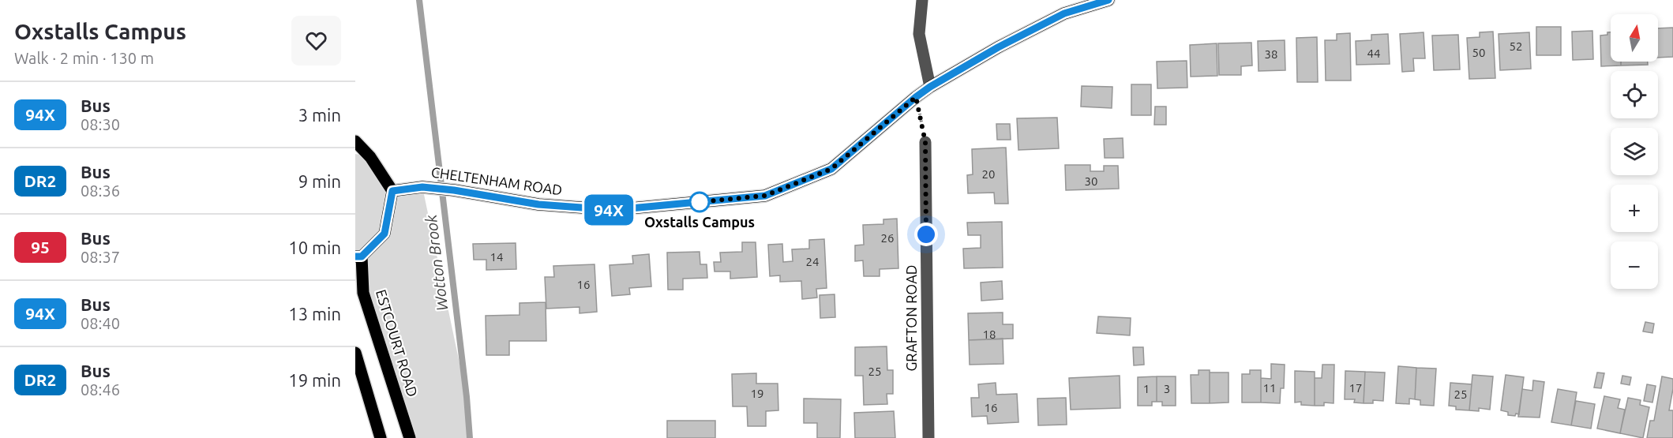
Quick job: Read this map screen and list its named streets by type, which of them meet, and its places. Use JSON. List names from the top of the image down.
{
  "streets": {
    "main road": ["CHELTENHAM ROAD", "ESTCOURT ROAD"],
    "street": ["GRAFTON ROAD"]
  },
  "water": ["Wotton Brook"],
  "places": ["Oxstalls Campus"],
  "lines": ["bus line 94X"],
  "house_numbers": [
    "52",
    "50",
    "44",
    "38",
    "20",
    "30",
    "26",
    "14",
    "24",
    "16",
    "18",
    "25",
    "11",
    "17",
    "1",
    "3",
    "19",
    "25",
    "16"
  ],
  "north": "top",
  "page": {
    "heading": ["Oxstalls Campus", "Walk · 2 min · 130 m"],
    "on_map": "94X",
    "map_buttons": ["+", "−"],
    "list": [
      {
        "mark": "94X",
        "name": "Bus",
        "note": "08:30",
        "value": "3 min"
      },
      {
        "mark": "DR2",
        "name": "Bus",
        "note": "08:36",
        "value": "9 min"
      },
      {
        "mark": "95",
        "name": "Bus",
        "note": "08:37",
        "value": "10 min"
      },
      {
        "mark": "94X",
        "name": "Bus",
        "note": "08:40",
        "value": "13 min"
      },
      {
        "mark": "DR2",
        "name": "Bus",
        "note": "08:46",
        "value": "19 min"
      }
    ]
  }
}
